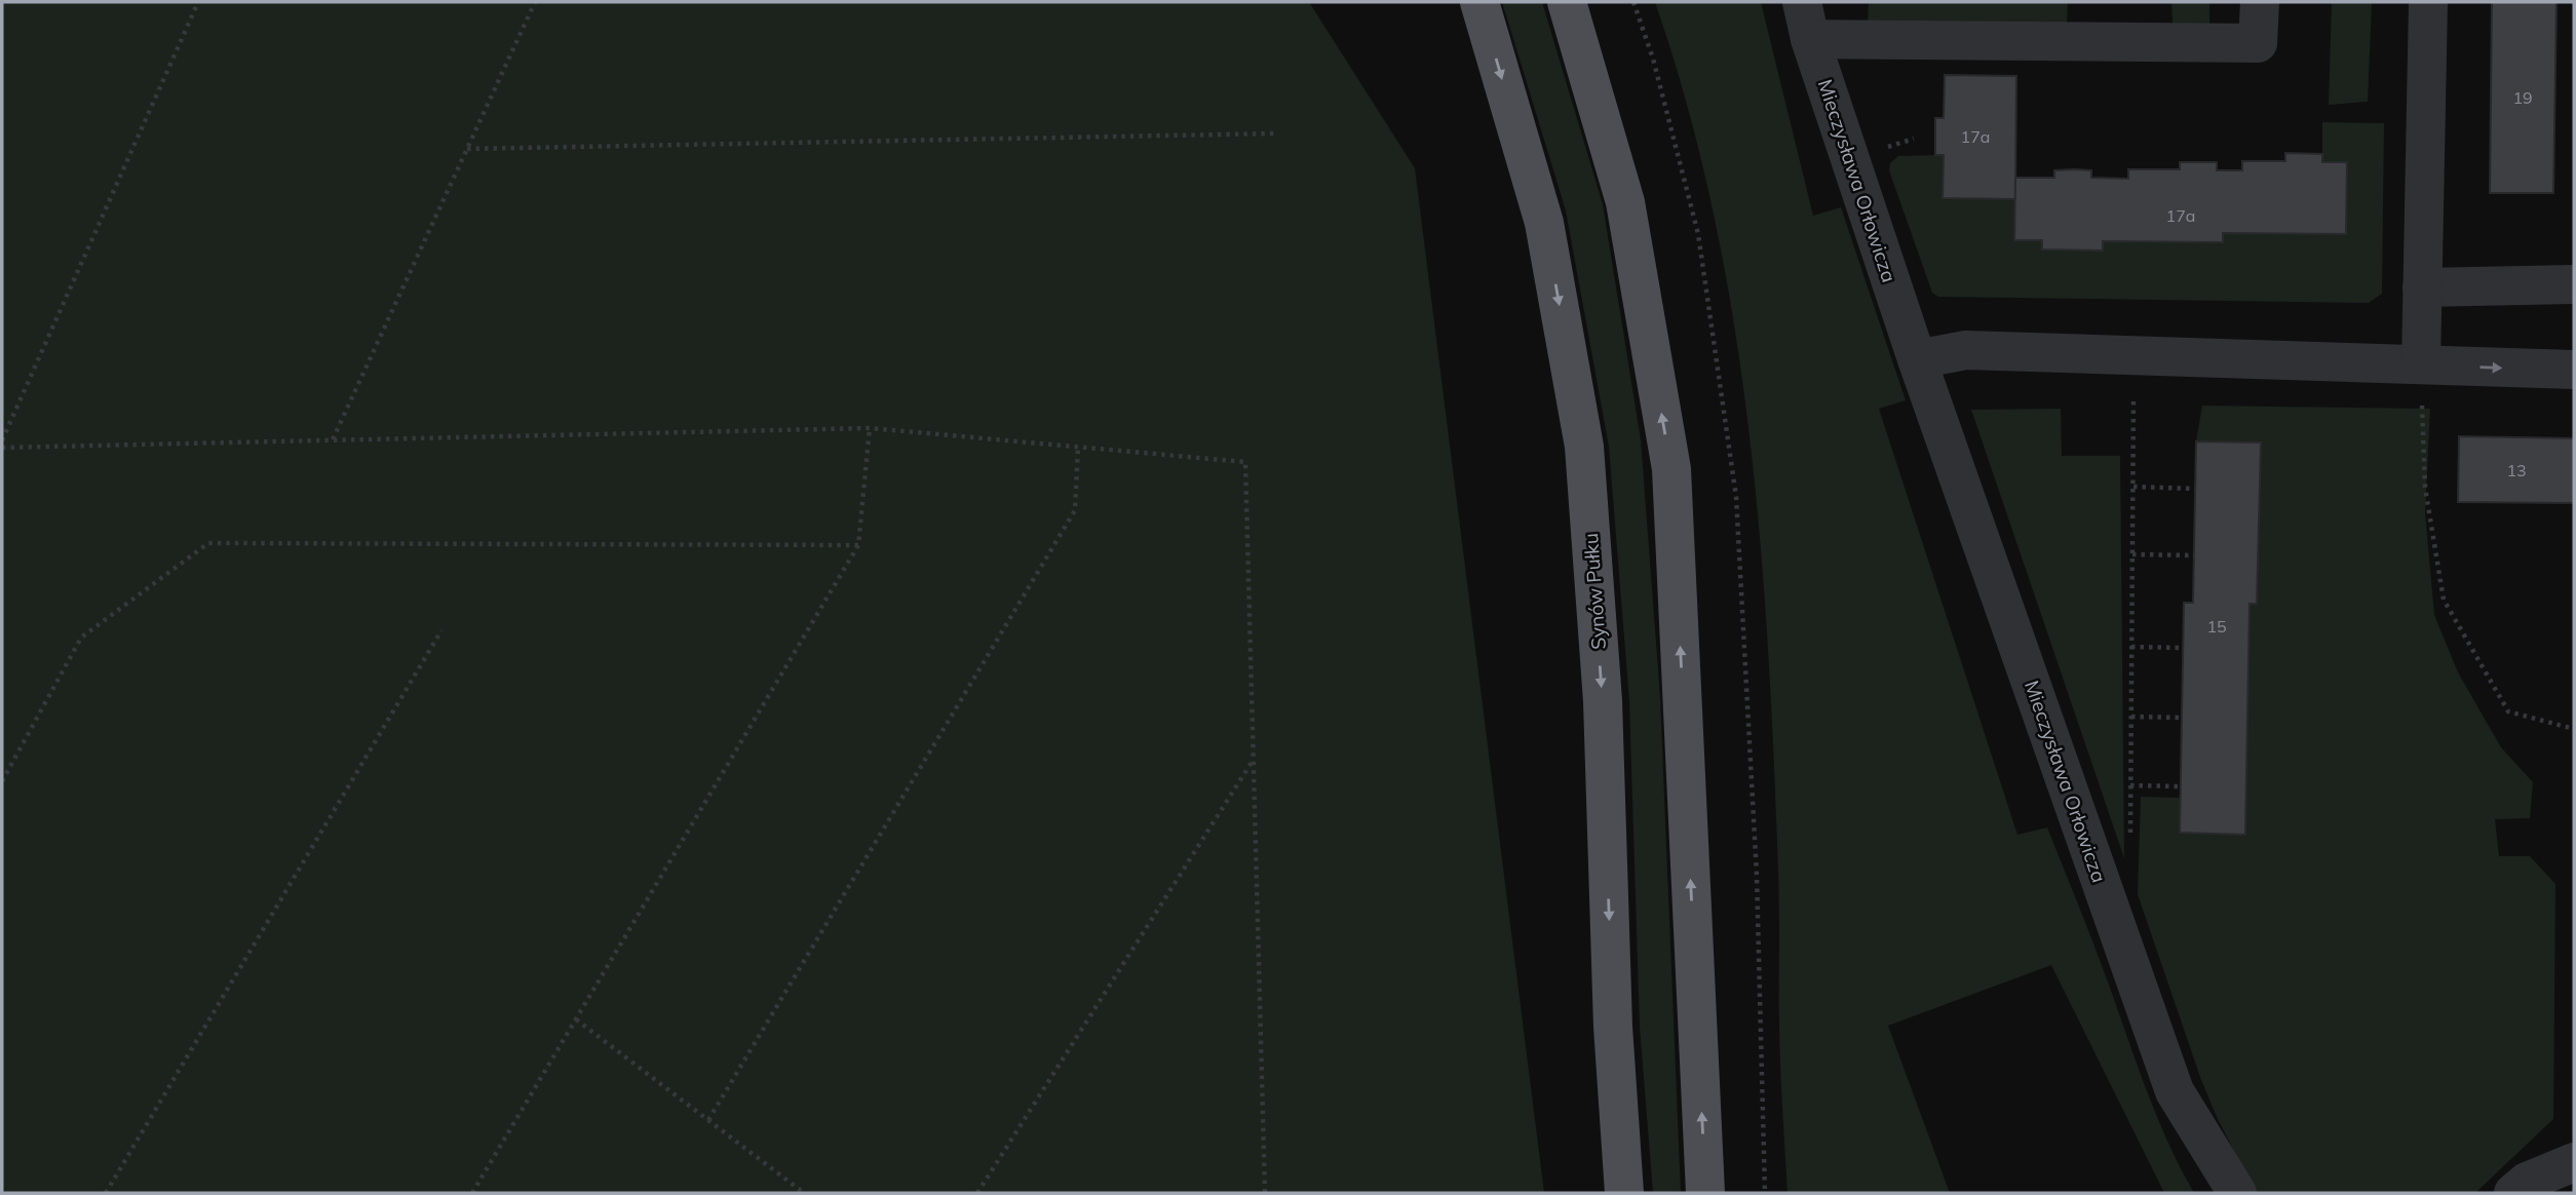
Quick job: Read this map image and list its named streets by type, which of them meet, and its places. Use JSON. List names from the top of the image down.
{
  "streets": {
    "main road": ["Synów Pułku"],
    "lane": ["Mieczysława Orłowicza"]
  },
  "house_numbers": [
    "19",
    "17a",
    "17a",
    "13",
    "15"
  ]
}
